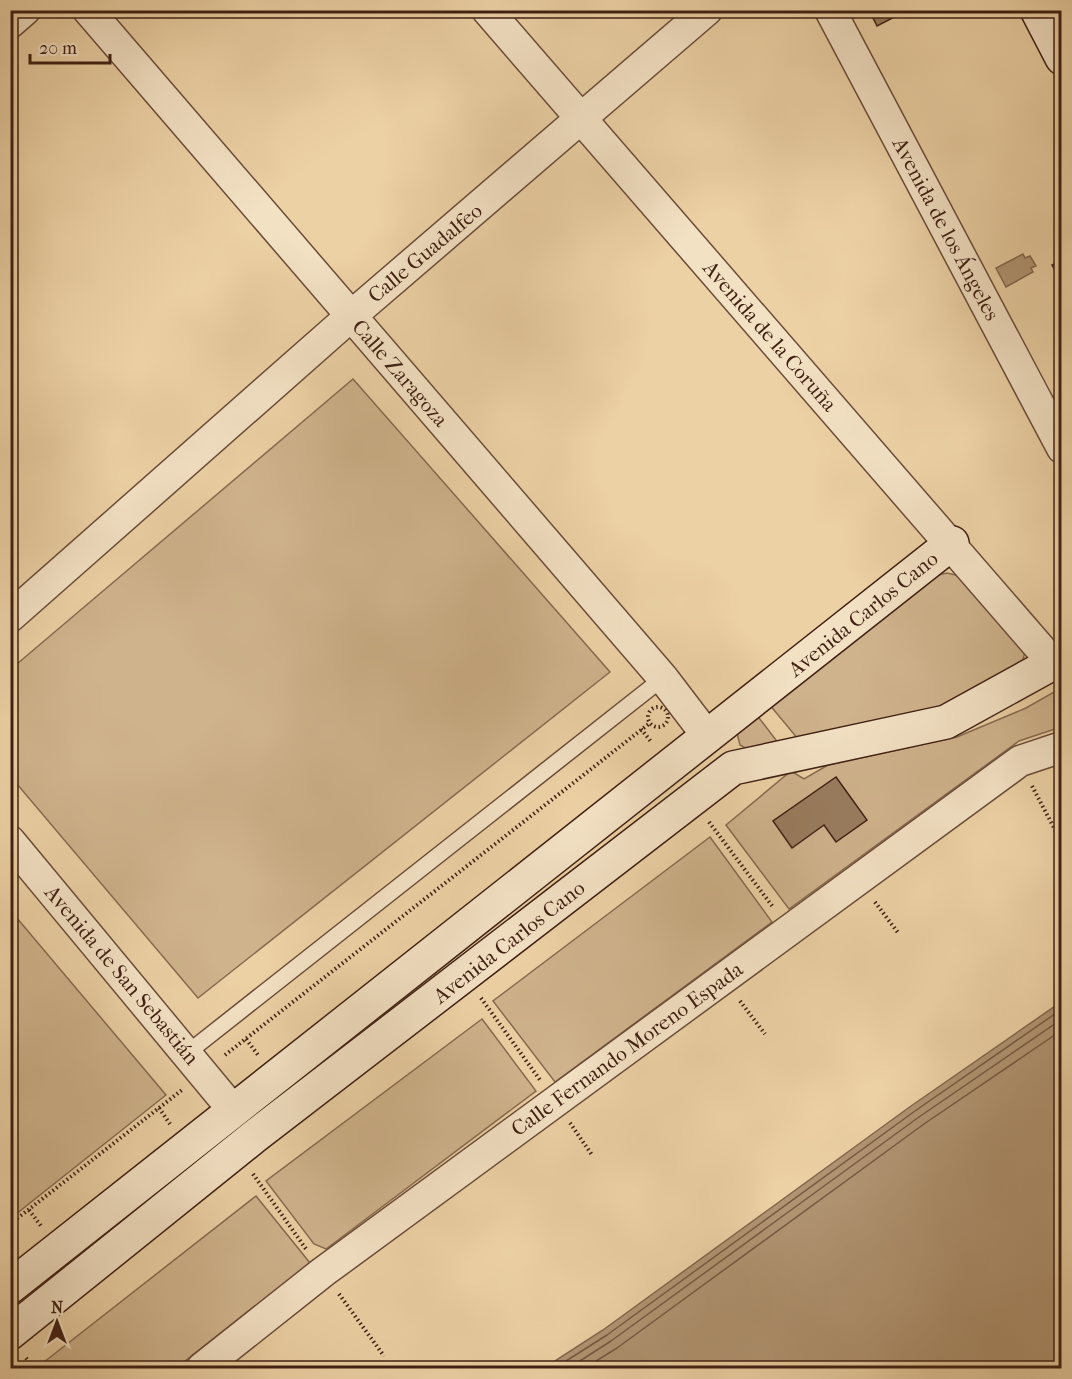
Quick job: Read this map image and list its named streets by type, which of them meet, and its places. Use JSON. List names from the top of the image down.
{
  "streets": {
    "street": [
      "Avenida de los Ángeles",
      "Calle Guadalfeo",
      "Avenida de la Coruña",
      "Calle Zaragoza",
      "Avenida Carlos Cano",
      "Avenida de San Sebastián",
      "Calle Fernando Moreno Espada"
    ]
  },
  "crossings": [
    ["Calle Guadalfeo", "Avenida de la Coruña"],
    ["Calle Guadalfeo", "Calle Zaragoza"],
    ["Avenida de la Coruña", "Avenida Carlos Cano"],
    ["Calle Zaragoza", "Avenida Carlos Cano"],
    ["Avenida Carlos Cano", "Avenida de San Sebastián"]
  ],
  "scale_bar": "20 m",
  "north": "top"
}
